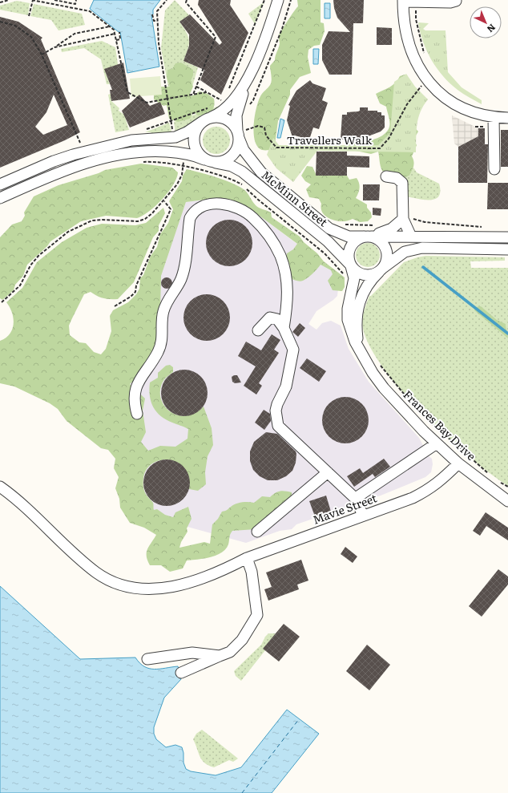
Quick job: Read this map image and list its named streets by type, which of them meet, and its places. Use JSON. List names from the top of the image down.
{
  "streets": {
    "street": ["McMinn Street", "Frances Bay Drive", "Mavie Street"],
    "path": ["Travellers Walk"]
  },
  "crossings": [
    ["Travellers Walk", "McMinn Street"],
    ["McMinn Street", "Frances Bay Drive"],
    ["Frances Bay Drive", "Mavie Street"]
  ],
  "north": "bottom right"
}
